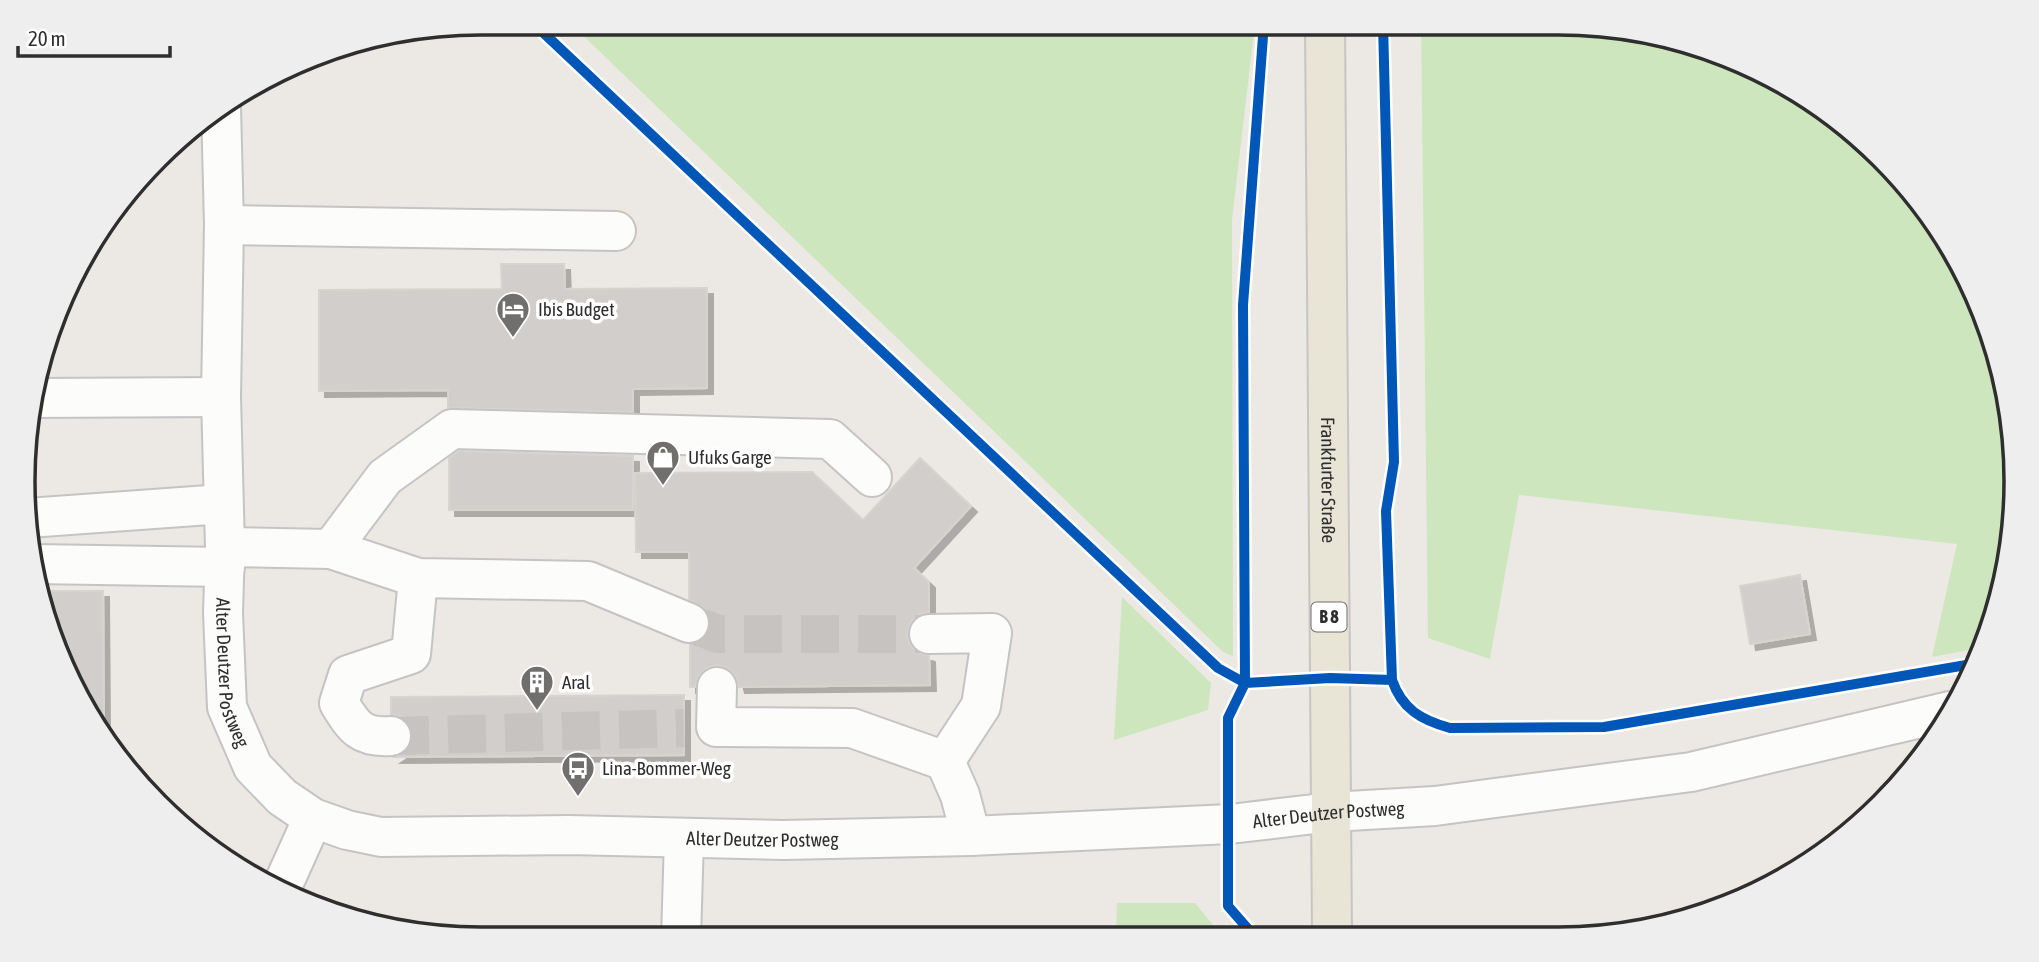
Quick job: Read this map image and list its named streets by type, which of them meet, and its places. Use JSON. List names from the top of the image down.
{
  "streets": {
    "main road": ["Frankfurter Straße", "B 8"],
    "street": ["Alter Deutzer Postweg"]
  },
  "crossings": [
    ["Frankfurter Straße", "Alter Deutzer Postweg"]
  ],
  "places": {
    "hotel": ["Ibis Budget"],
    "shop": ["Ufuks Garge"],
    "building": ["Aral"],
    "bus stop": ["Lina-Bommer-Weg"]
  },
  "scale_bar": "20 m"
}
